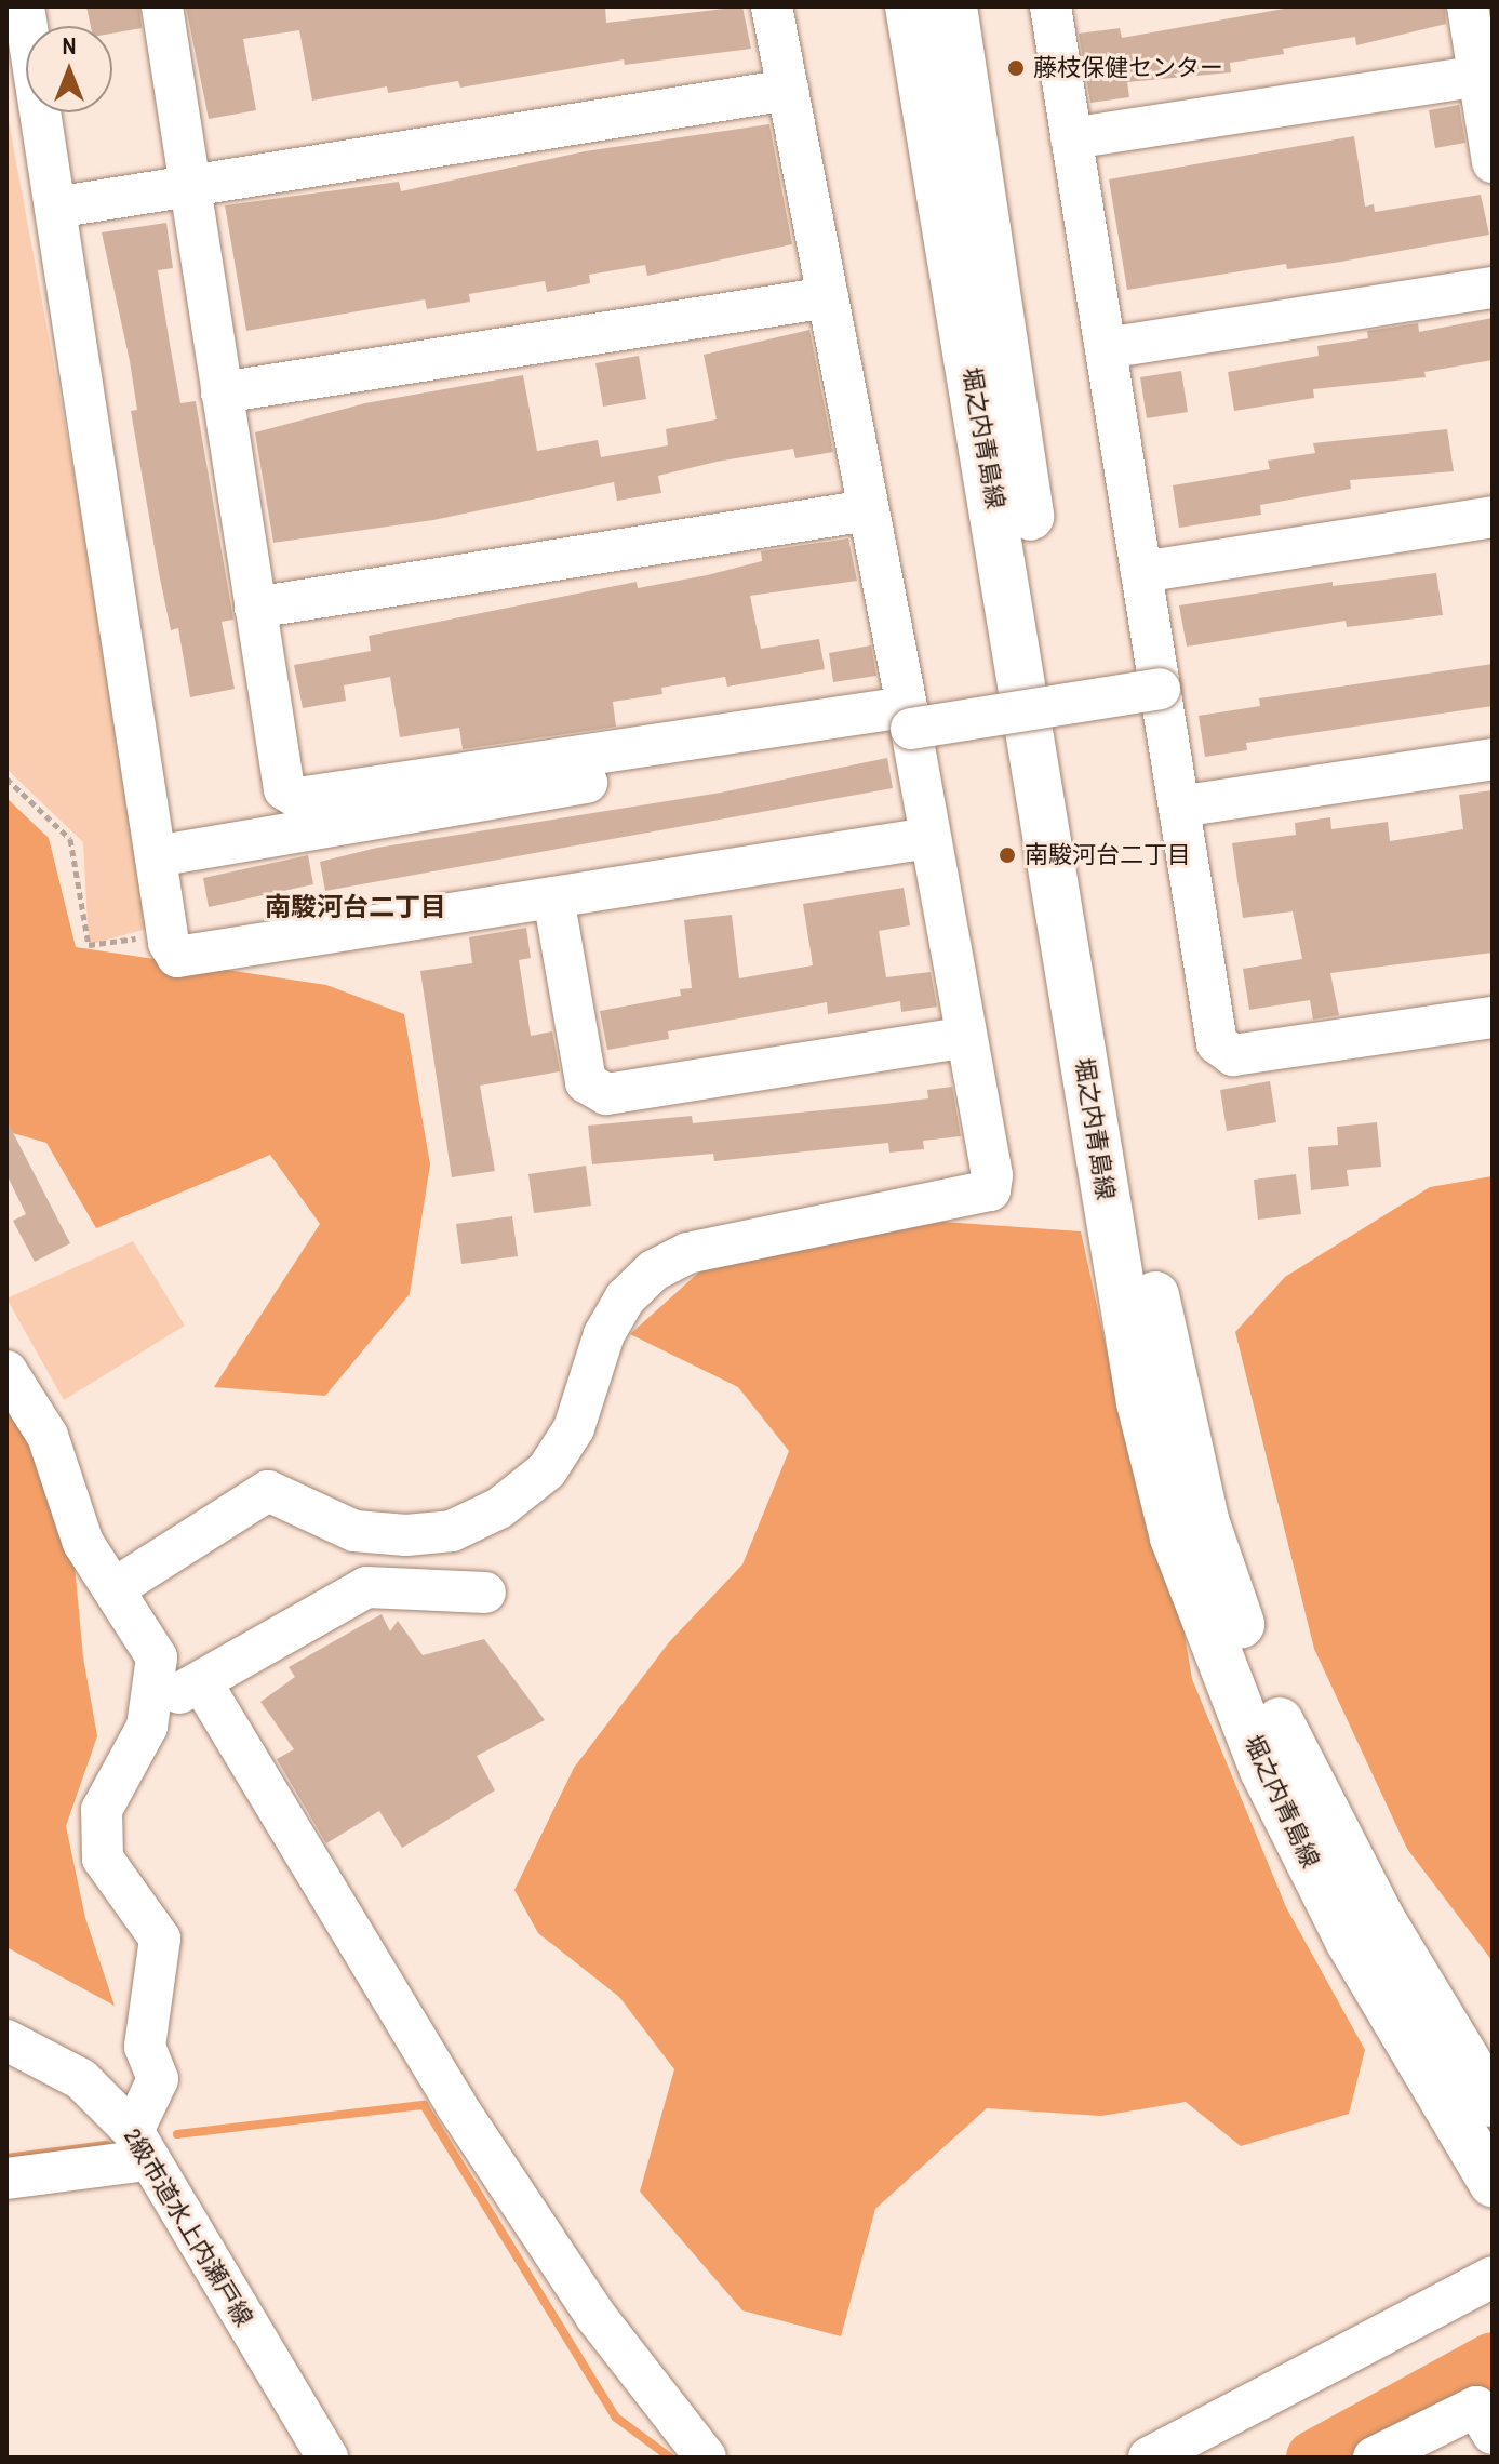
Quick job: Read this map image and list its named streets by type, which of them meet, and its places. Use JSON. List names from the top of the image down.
{
  "streets": {
    "main road": ["堀之内青島線"],
    "street": ["2級市道水上内瀬戸線"]
  },
  "districts": ["南駿河台二丁目"],
  "places": ["藤枝保健センター", "南駿河台二丁目"],
  "north": "top"
}
